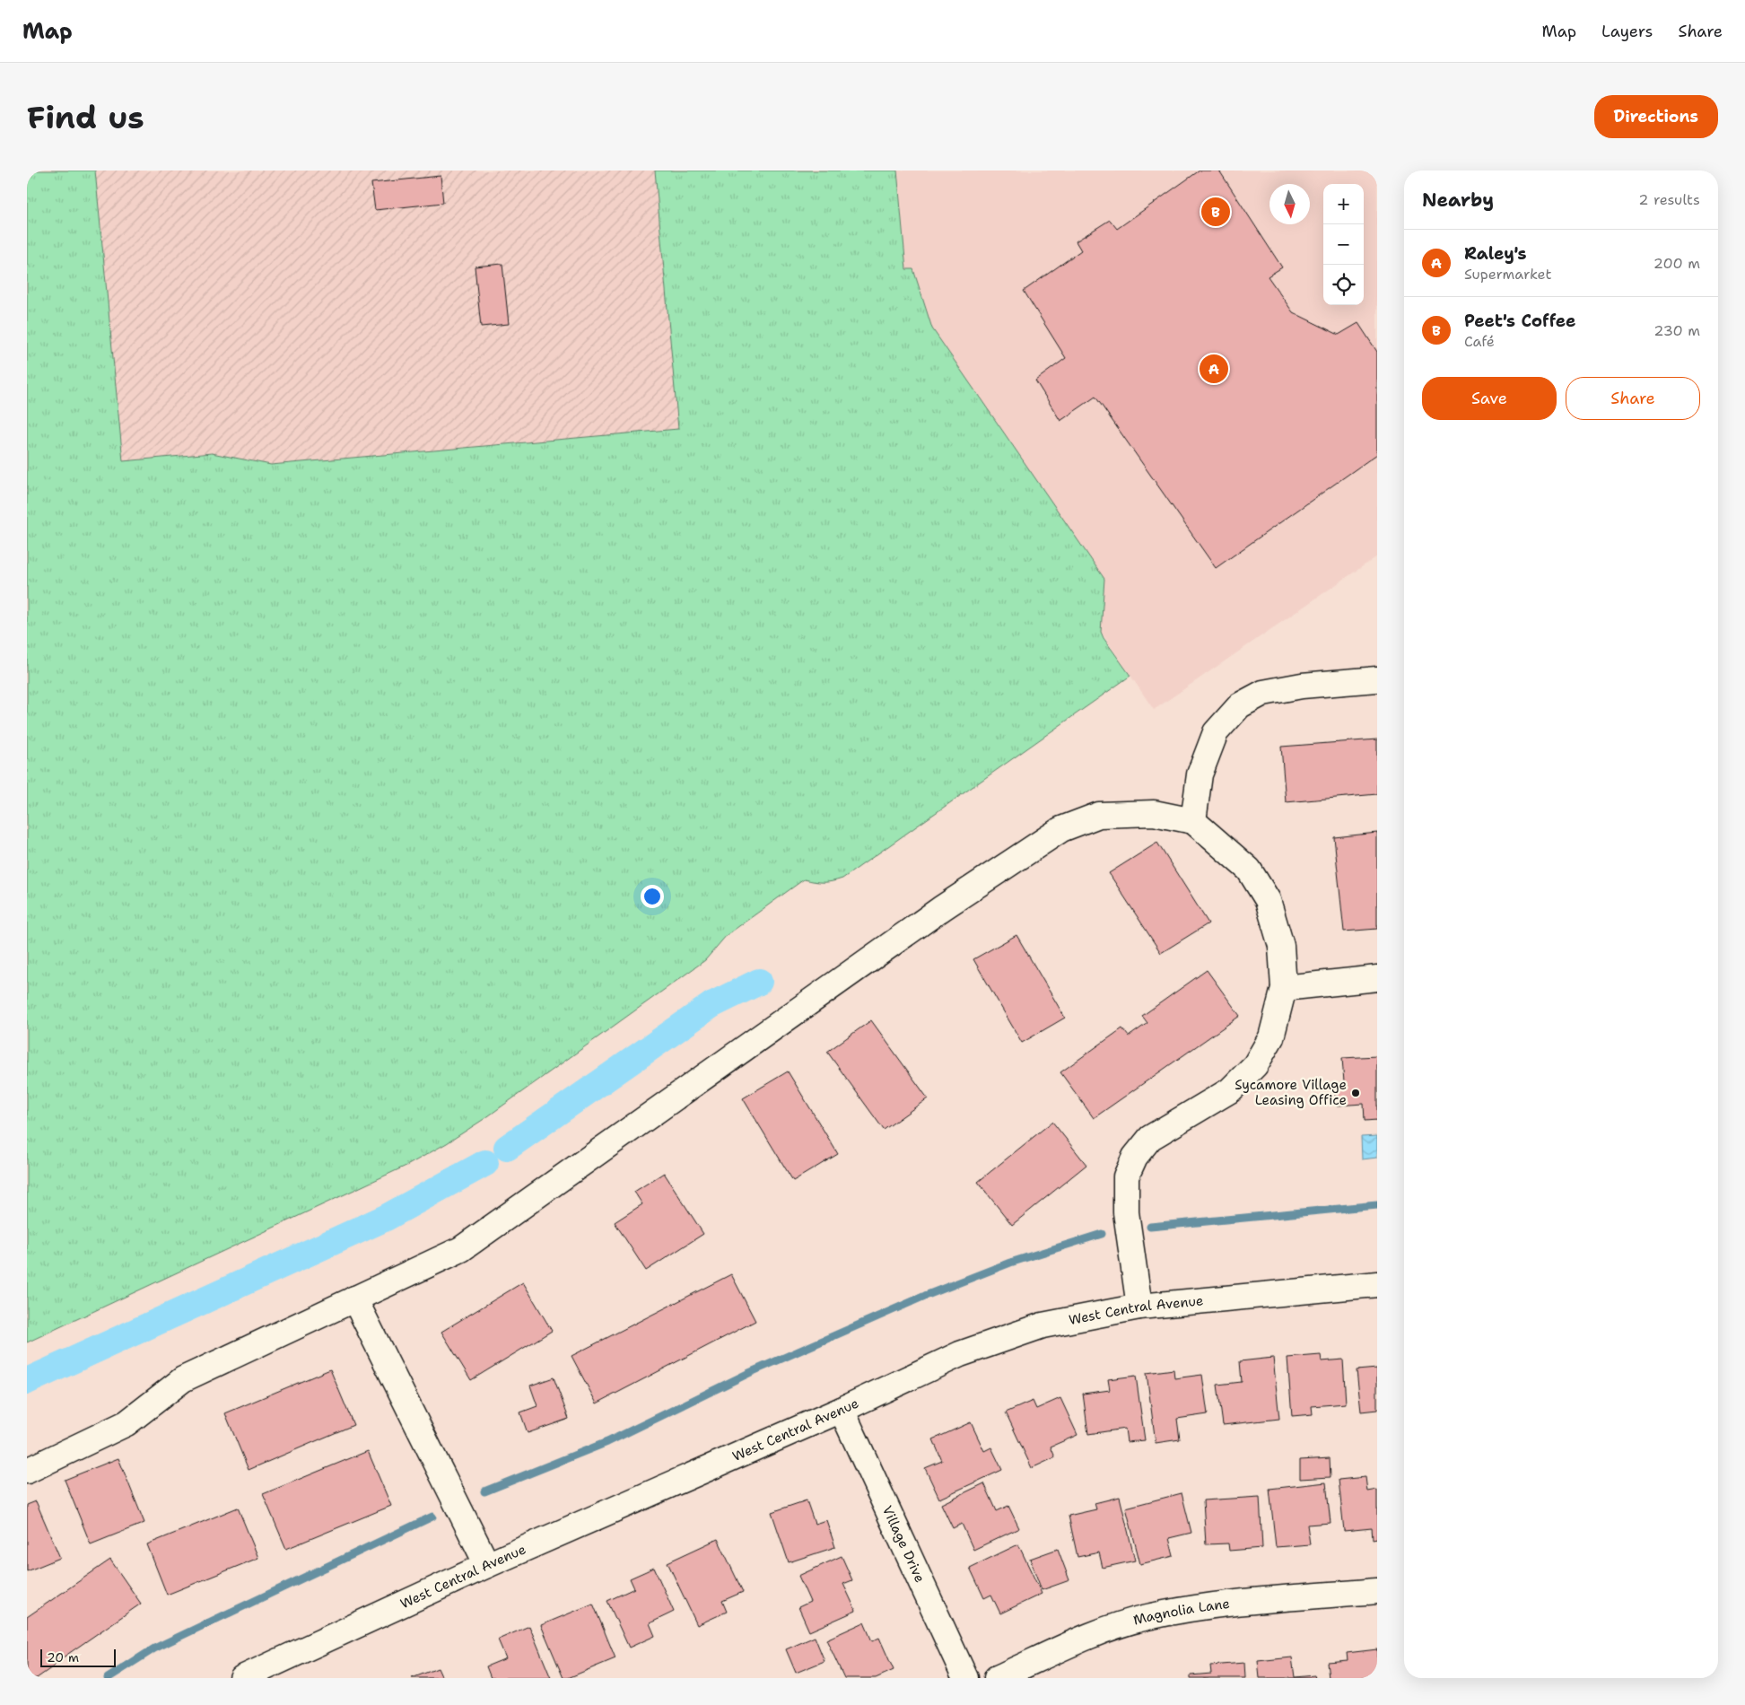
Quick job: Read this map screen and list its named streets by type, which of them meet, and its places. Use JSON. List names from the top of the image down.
{
  "streets": {
    "street": ["West Central Avenue", "Village Drive", "Magnolia Lane"]
  },
  "crossings": [
    ["West Central Avenue", "Village Drive"]
  ],
  "places": ["Sycamore Village Leasing Office"],
  "scale_bar": "20 m",
  "north": "bottom",
  "page": {
    "header": "Map",
    "nav": ["Map", "Layers", "Share"],
    "buttons": [
      "Directions",
      ["Save", "Share"]
    ],
    "title": "Find us",
    "heading": ["Nearby", "2 results"],
    "map_buttons": ["+", "−"],
    "pins": ["B", "A"],
    "list": [
      {
        "mark": "A",
        "name": "Raley's",
        "note": "Supermarket",
        "value": "200 m"
      },
      {
        "mark": "B",
        "name": "Peet's Coffee",
        "note": "Café",
        "value": "230 m"
      }
    ],
    "scale": "20 m"
  }
}
